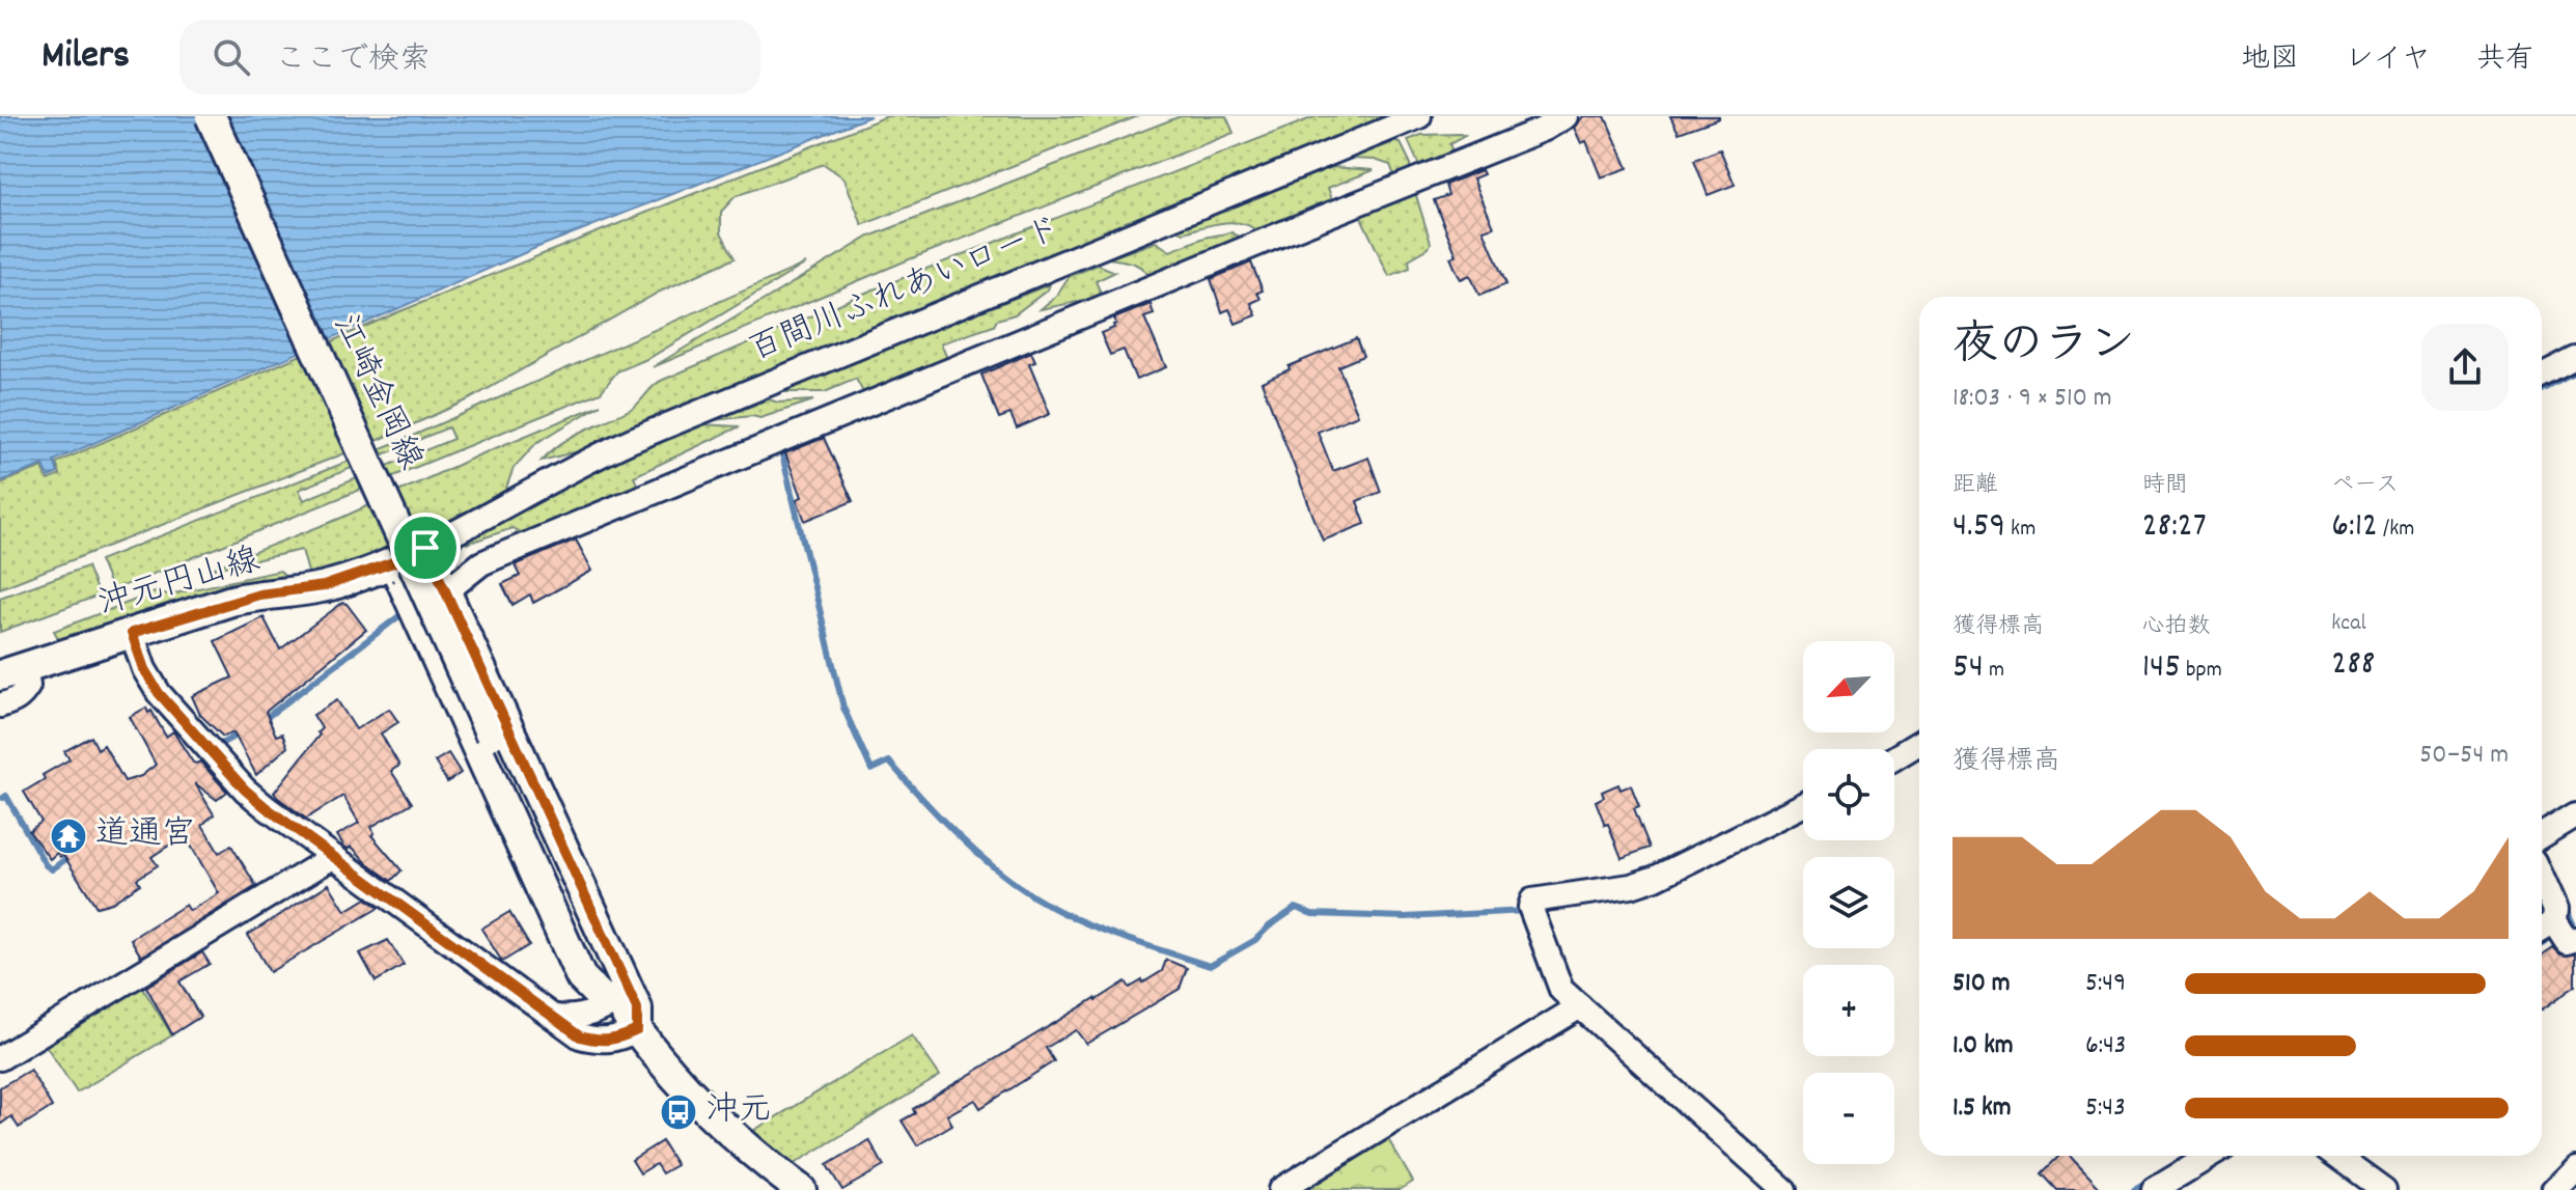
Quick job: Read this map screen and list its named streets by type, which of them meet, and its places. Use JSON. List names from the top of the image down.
{
  "streets": {
    "main road": ["江崎金岡線", "沖元円山線"],
    "street": ["百間川ふれあいロード"]
  },
  "crossings": [
    ["百間川ふれあいロード", "沖元円山線"]
  ],
  "places": {
    "temple": ["道通宮"],
    "bus stop": ["沖元"]
  },
  "north": "bottom left",
  "page": {
    "header": "Milers",
    "search": "ここで検索",
    "nav": ["地図", "レイヤ", "共有"],
    "heading": ["夜のラン", "18:03 · 9 × 510 m"],
    "stats": [
      ["距離", "4.59 km"],
      ["時間", "28:27"],
      ["ペース", "6:12 /km"],
      ["獲得標高", "54 m"],
      ["心拍数", "145 bpm"],
      ["kcal", "288"]
    ],
    "map_buttons": ["+", "−"],
    "chart": ["獲得標高", "50–54 m"],
    "list": [
      {
        "name": "510 m",
        "note": "5:49"
      },
      {
        "name": "1.0 km",
        "note": "6:43"
      },
      {
        "name": "1.5 km",
        "note": "5:43"
      }
    ]
  }
}
